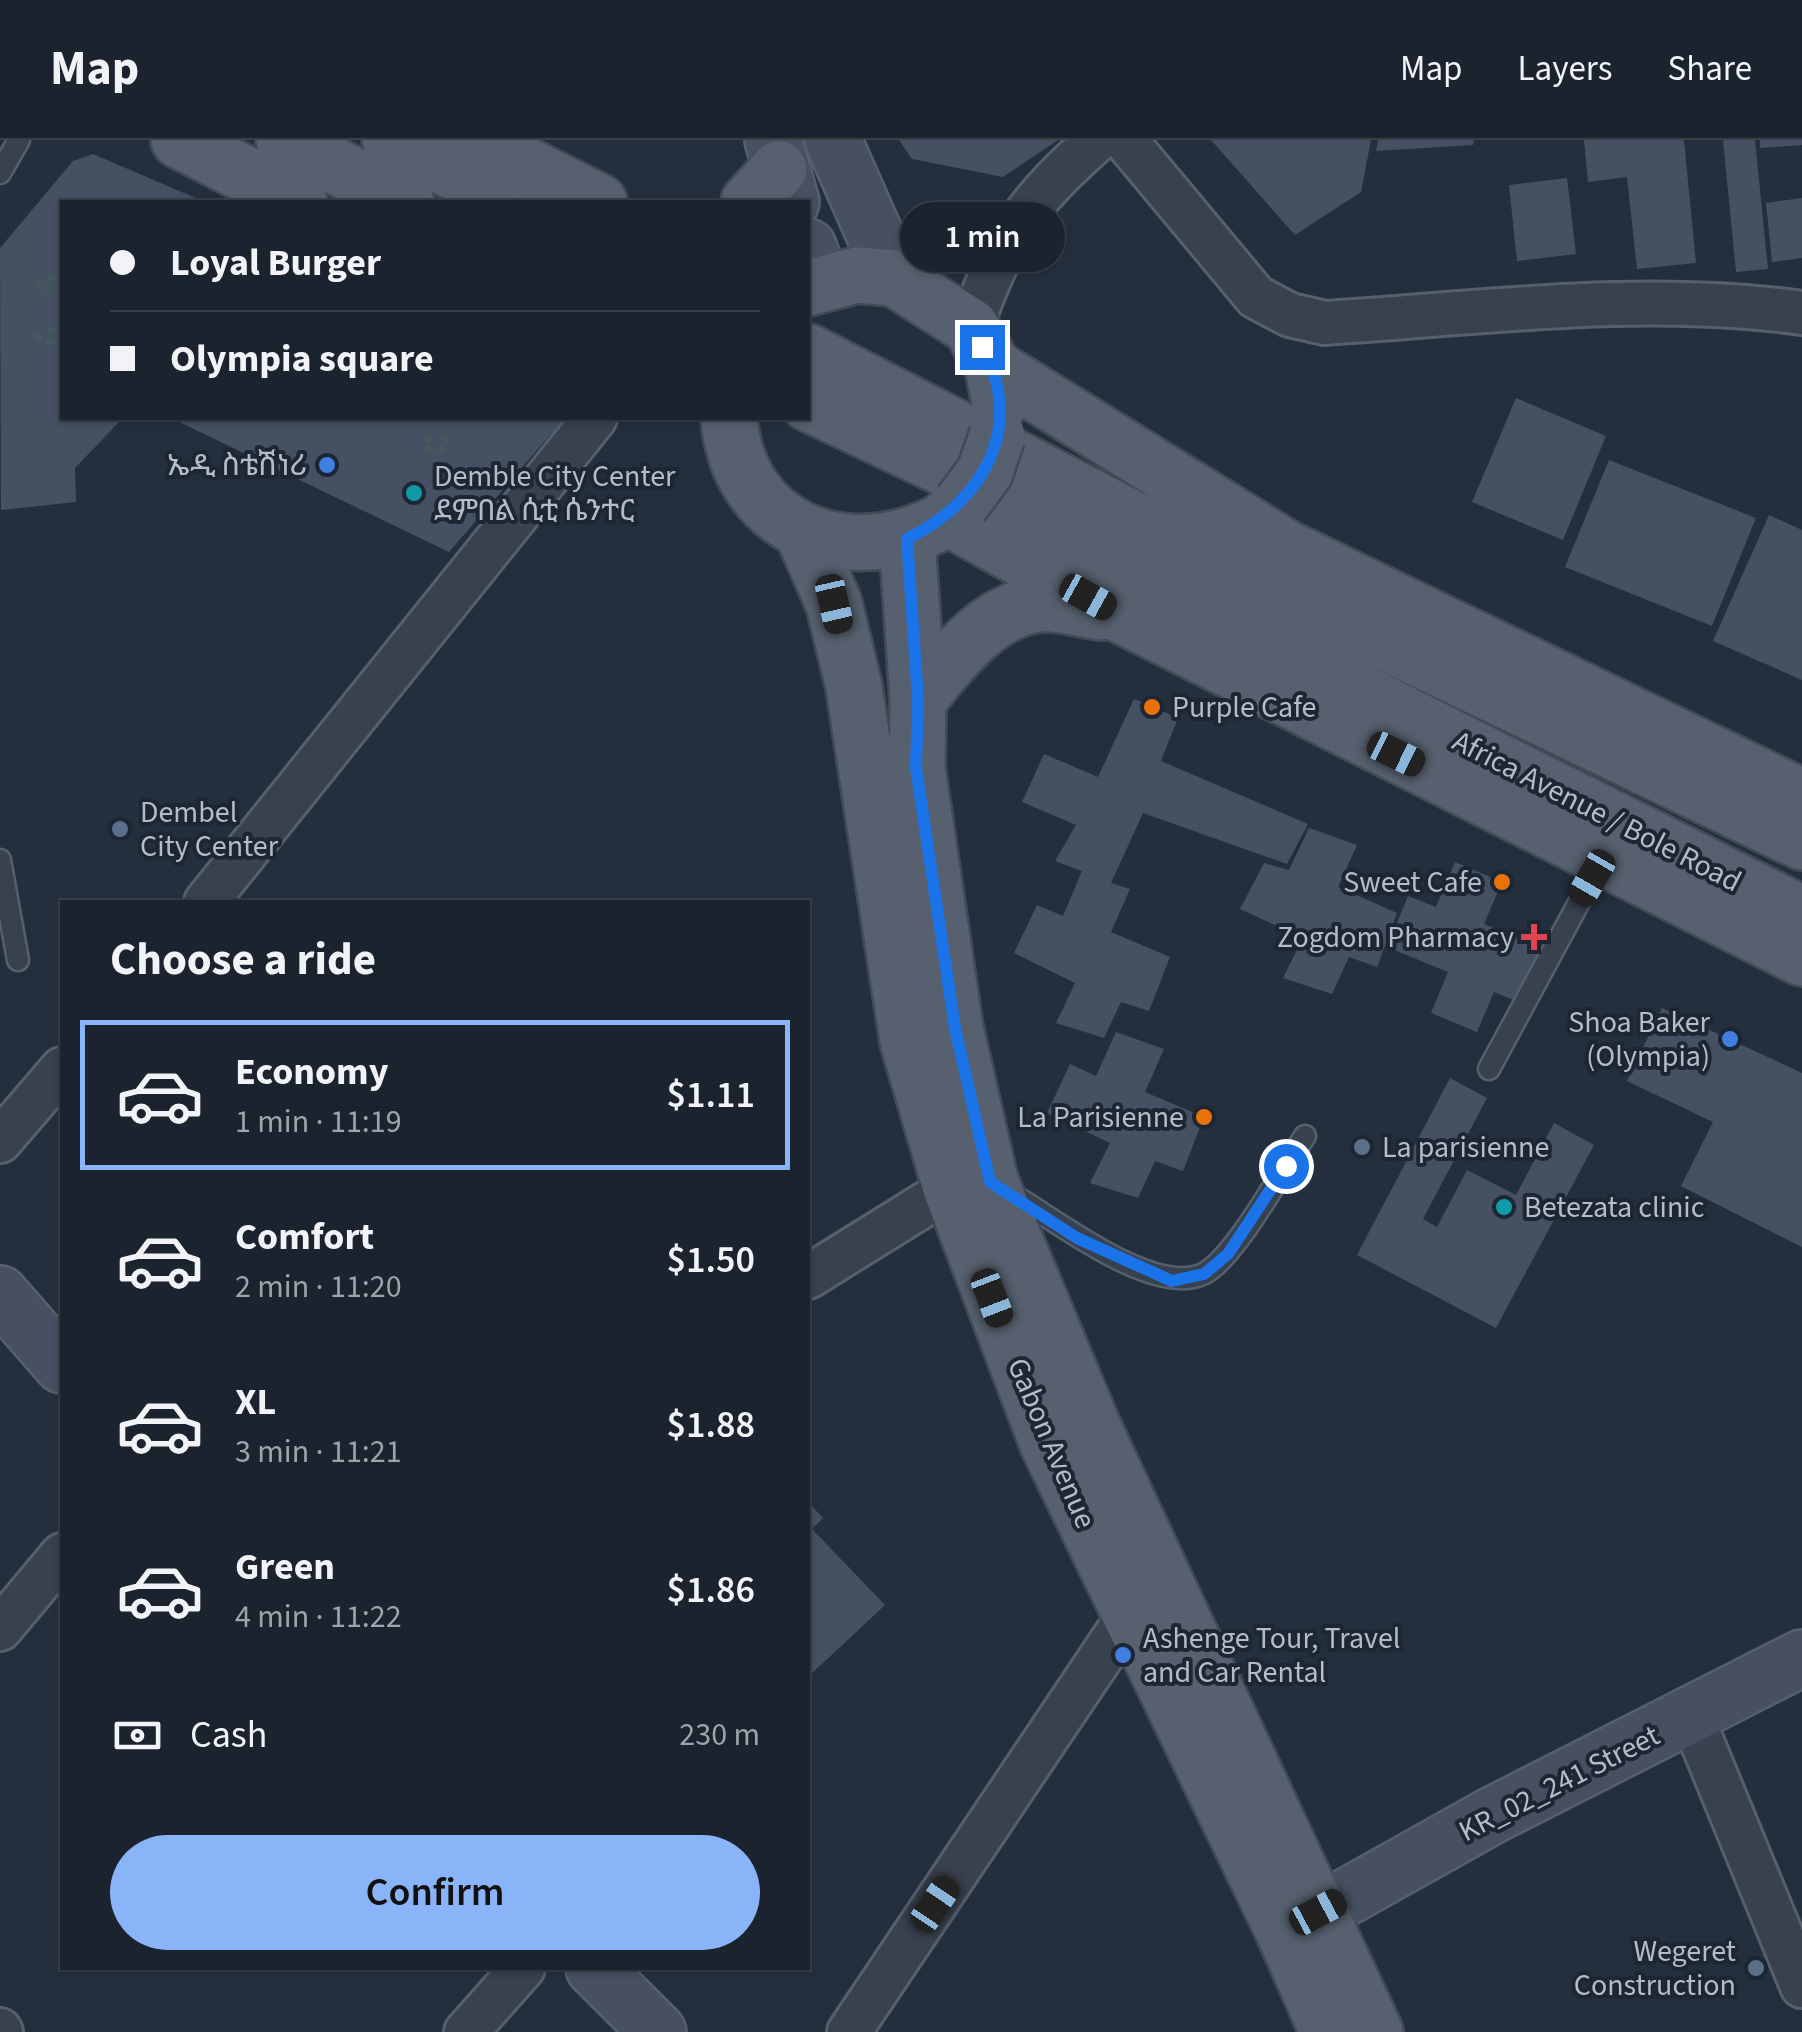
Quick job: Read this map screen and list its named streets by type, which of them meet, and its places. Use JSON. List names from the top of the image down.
{
  "streets": {
    "main road": ["Africa Avenue / Bole Road", "Gabon Avenue"],
    "street": ["KR_02_241 Street"]
  },
  "crossings": [
    ["Gabon Avenue", "KR_02_241 Street"]
  ],
  "places": {
    "other": [
      "ኤዲ ስቴሽነሪ",
      "Demble City Center ደምበል ሲቲ ሴንተር",
      "Purple Cafe",
      "Dembel City Center",
      "Sweet Cafe",
      "Shoa Baker (Olympia)",
      "La Parisienne",
      "La parisienne",
      "Betezata clinic",
      "Ashenge Tour, Travel and Car Rental",
      "Wegeret Construction"
    ],
    "health": ["Zogdom Pharmacy"]
  },
  "page": {
    "header": "Map",
    "nav": ["Map", "Layers", "Share"],
    "banner": ["Loyal Burger", "Olympia square"],
    "bubble": "1 min",
    "heading": "Choose a ride",
    "list": [
      {
        "name": "Economy",
        "note": "1 min · 11:19",
        "value": "$1.11"
      },
      {
        "name": "Comfort",
        "note": "2 min · 11:20",
        "value": "$1.50"
      },
      {
        "name": "XL",
        "note": "3 min · 11:21",
        "value": "$1.88"
      },
      {
        "name": "Green",
        "note": "4 min · 11:22",
        "value": "$1.86"
      }
    ],
    "pay": ["Cash", "230 m"],
    "buttons": "Confirm"
  }
}
